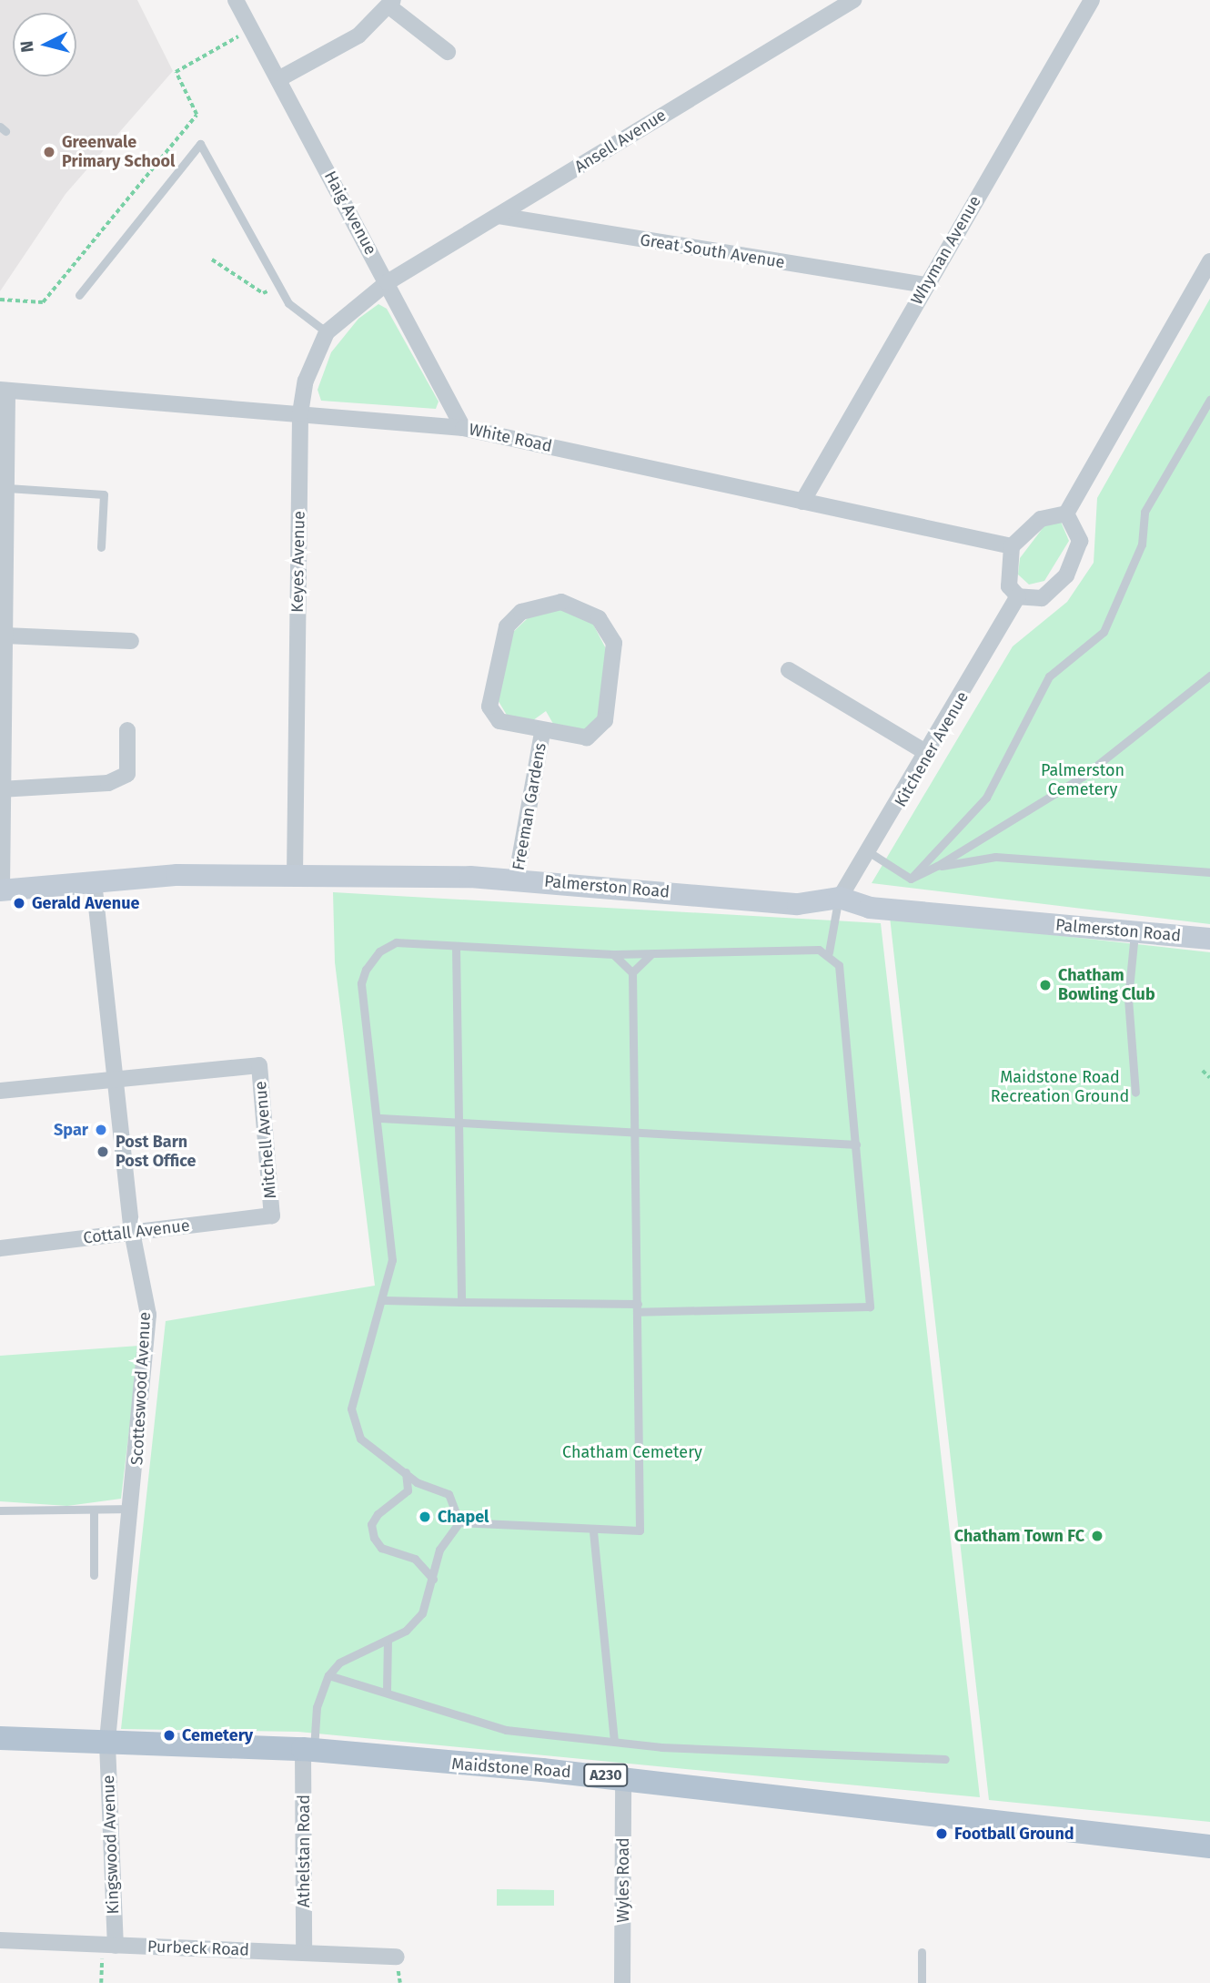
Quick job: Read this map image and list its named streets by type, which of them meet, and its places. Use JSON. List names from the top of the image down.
{
  "streets": {
    "main road": ["Maidstone Road", "A230"],
    "street": [
      "Ansell Avenue",
      "Haig Avenue",
      "Whyman Avenue",
      "Great South Avenue",
      "White Road",
      "Keyes Avenue",
      "Kitchener Avenue",
      "Freeman Gardens",
      "Palmerston Road",
      "Mitchell Avenue",
      "Cottall Avenue",
      "Scotteswood Avenue",
      "Kingswood Avenue",
      "Athelstan Road",
      "Wyles Road",
      "Purbeck Road"
    ]
  },
  "crossings": [
    ["Ansell Avenue", "Haig Avenue"],
    ["Ansell Avenue", "Great South Avenue"],
    ["Ansell Avenue", "Keyes Avenue"],
    ["Haig Avenue", "White Road"],
    ["Haig Avenue", "Keyes Avenue"],
    ["Whyman Avenue", "Great South Avenue"],
    ["Whyman Avenue", "White Road"],
    ["White Road", "Keyes Avenue"],
    ["White Road", "Kitchener Avenue"],
    ["Keyes Avenue", "Palmerston Road"],
    ["Kitchener Avenue", "Palmerston Road"],
    ["Freeman Gardens", "Palmerston Road"],
    ["Palmerston Road", "Scotteswood Avenue"],
    ["Mitchell Avenue", "Cottall Avenue"],
    ["Mitchell Avenue", "Scotteswood Avenue"],
    ["Cottall Avenue", "Scotteswood Avenue"],
    ["Scotteswood Avenue", "Maidstone Road"],
    ["Scotteswood Avenue", "Kingswood Avenue"],
    ["Maidstone Road", "Kingswood Avenue"],
    ["Maidstone Road", "Athelstan Road"],
    ["Maidstone Road", "Wyles Road"],
    ["Kingswood Avenue", "Purbeck Road"],
    ["Athelstan Road", "Purbeck Road"]
  ],
  "parks": ["Palmerston Cemetery", "Maidstone Road Recreation Ground", "Chatham Cemetery"],
  "places": [
    "Greenvale Primary School",
    "Gerald Avenue",
    "Chatham Bowling Club",
    "Spar",
    "Post Barn Post Office",
    "Chapel",
    "Chatham Town FC",
    "Cemetery",
    "Football Ground"
  ],
  "north": "left"
}
